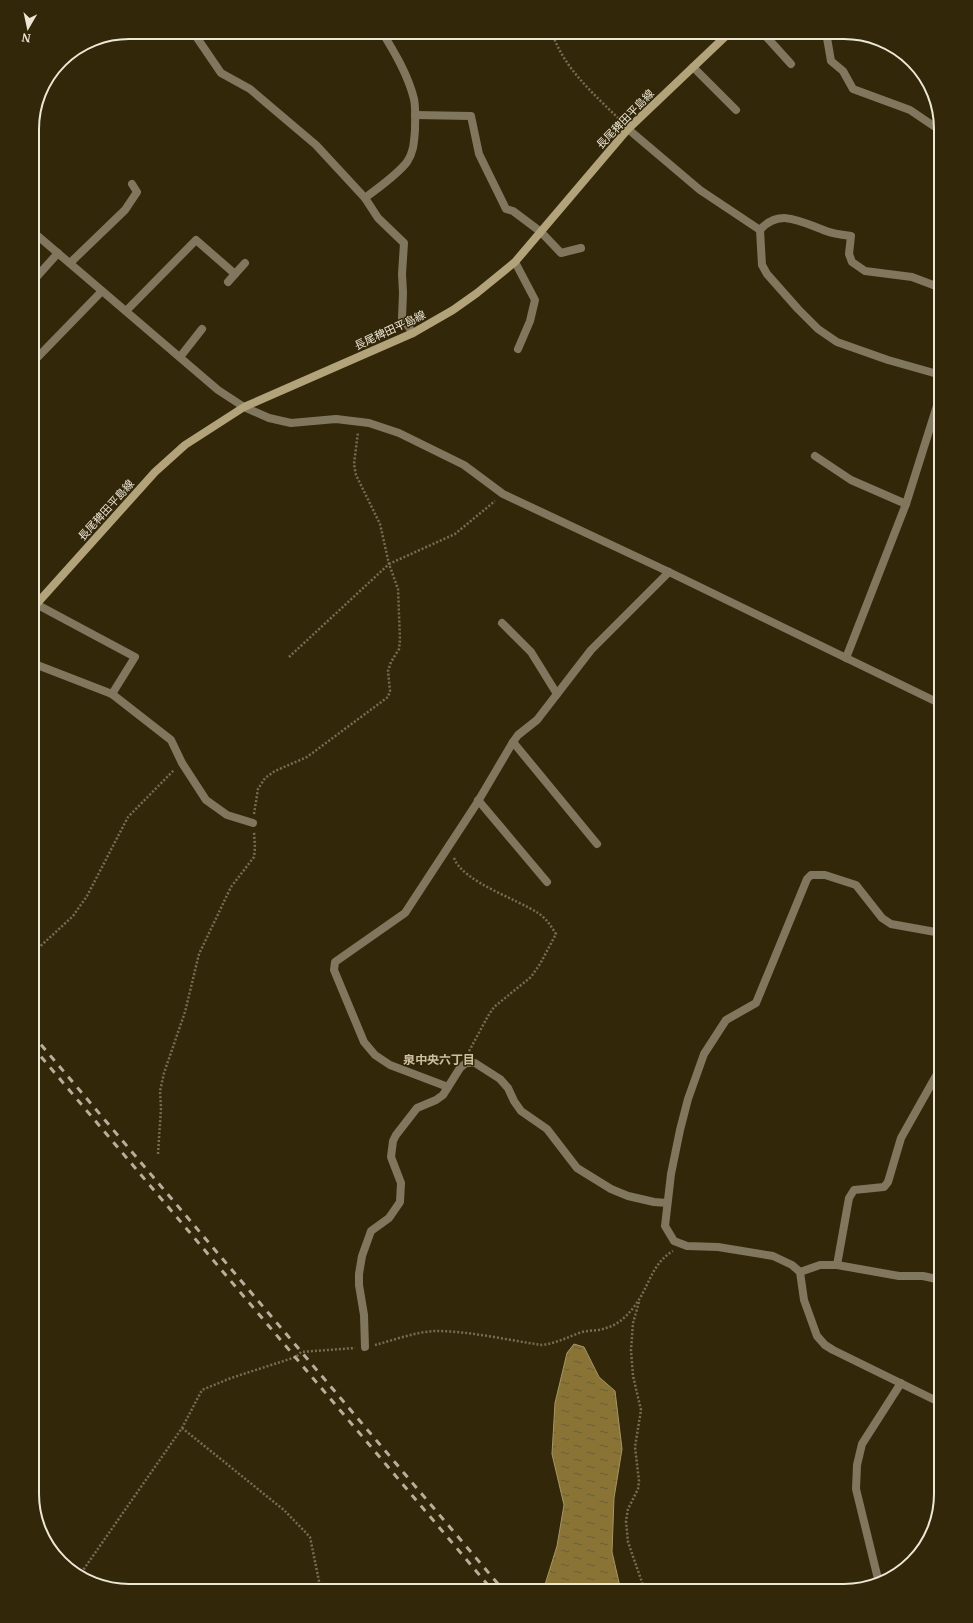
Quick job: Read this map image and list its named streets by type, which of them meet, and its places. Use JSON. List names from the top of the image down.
{
  "streets": {
    "main road": ["長尾稗田平島線"]
  },
  "districts": ["泉中央六丁目"],
  "north": "bottom"
}
